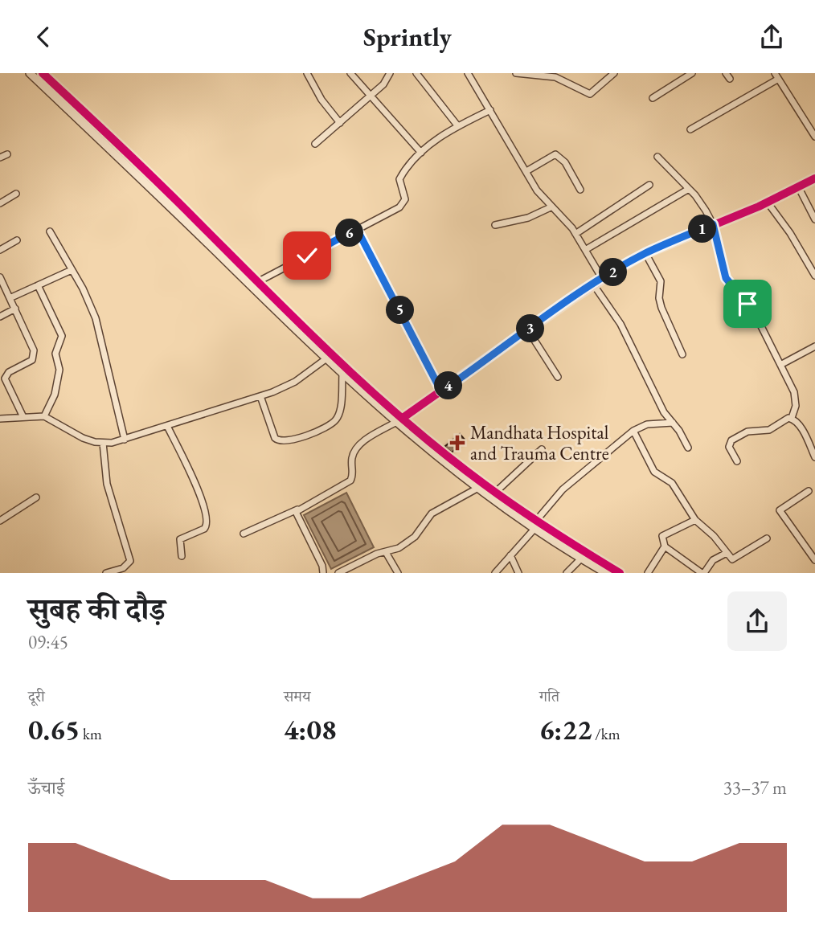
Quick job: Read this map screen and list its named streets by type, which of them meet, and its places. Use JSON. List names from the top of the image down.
{
  "places": {
    "health": ["Mandhata Hospital and Trauma Centre"]
  },
  "page": {
    "header": "Sprintly",
    "pins": [
      "1",
      "6",
      "2",
      "5",
      "3",
      "4"
    ],
    "heading": ["सुबह की दौड़", "09:45"],
    "stats": [
      ["दूरी", "0.65 km"],
      ["समय", "4:08"],
      ["गति", "6:22 /km"]
    ],
    "chart": ["ऊँचाई", "33–37 m"]
  }
}
